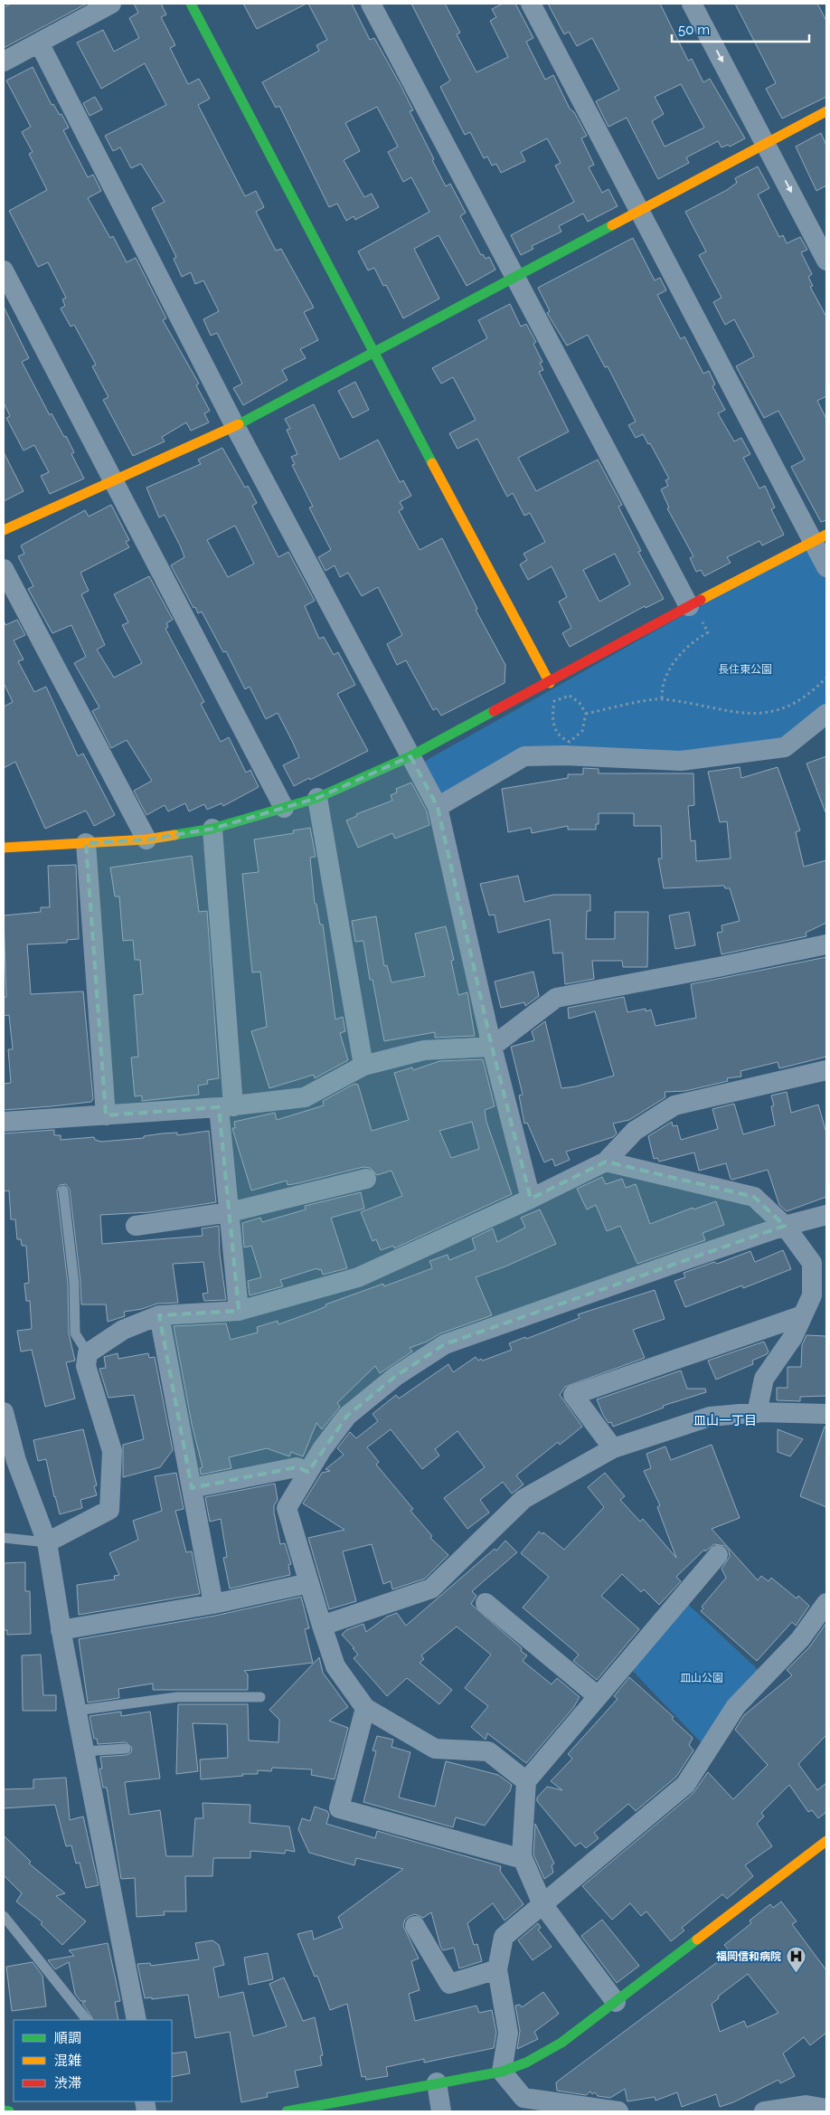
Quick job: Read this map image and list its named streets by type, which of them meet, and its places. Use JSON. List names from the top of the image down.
{
  "districts": ["皿山一丁目"],
  "parks": ["長住東公園", "皿山公園"],
  "places": {
    "hospital": ["福岡信和病院"]
  },
  "legend": ["順調", "混雑", "渋滞"],
  "scale_bar": "50 m"
}
